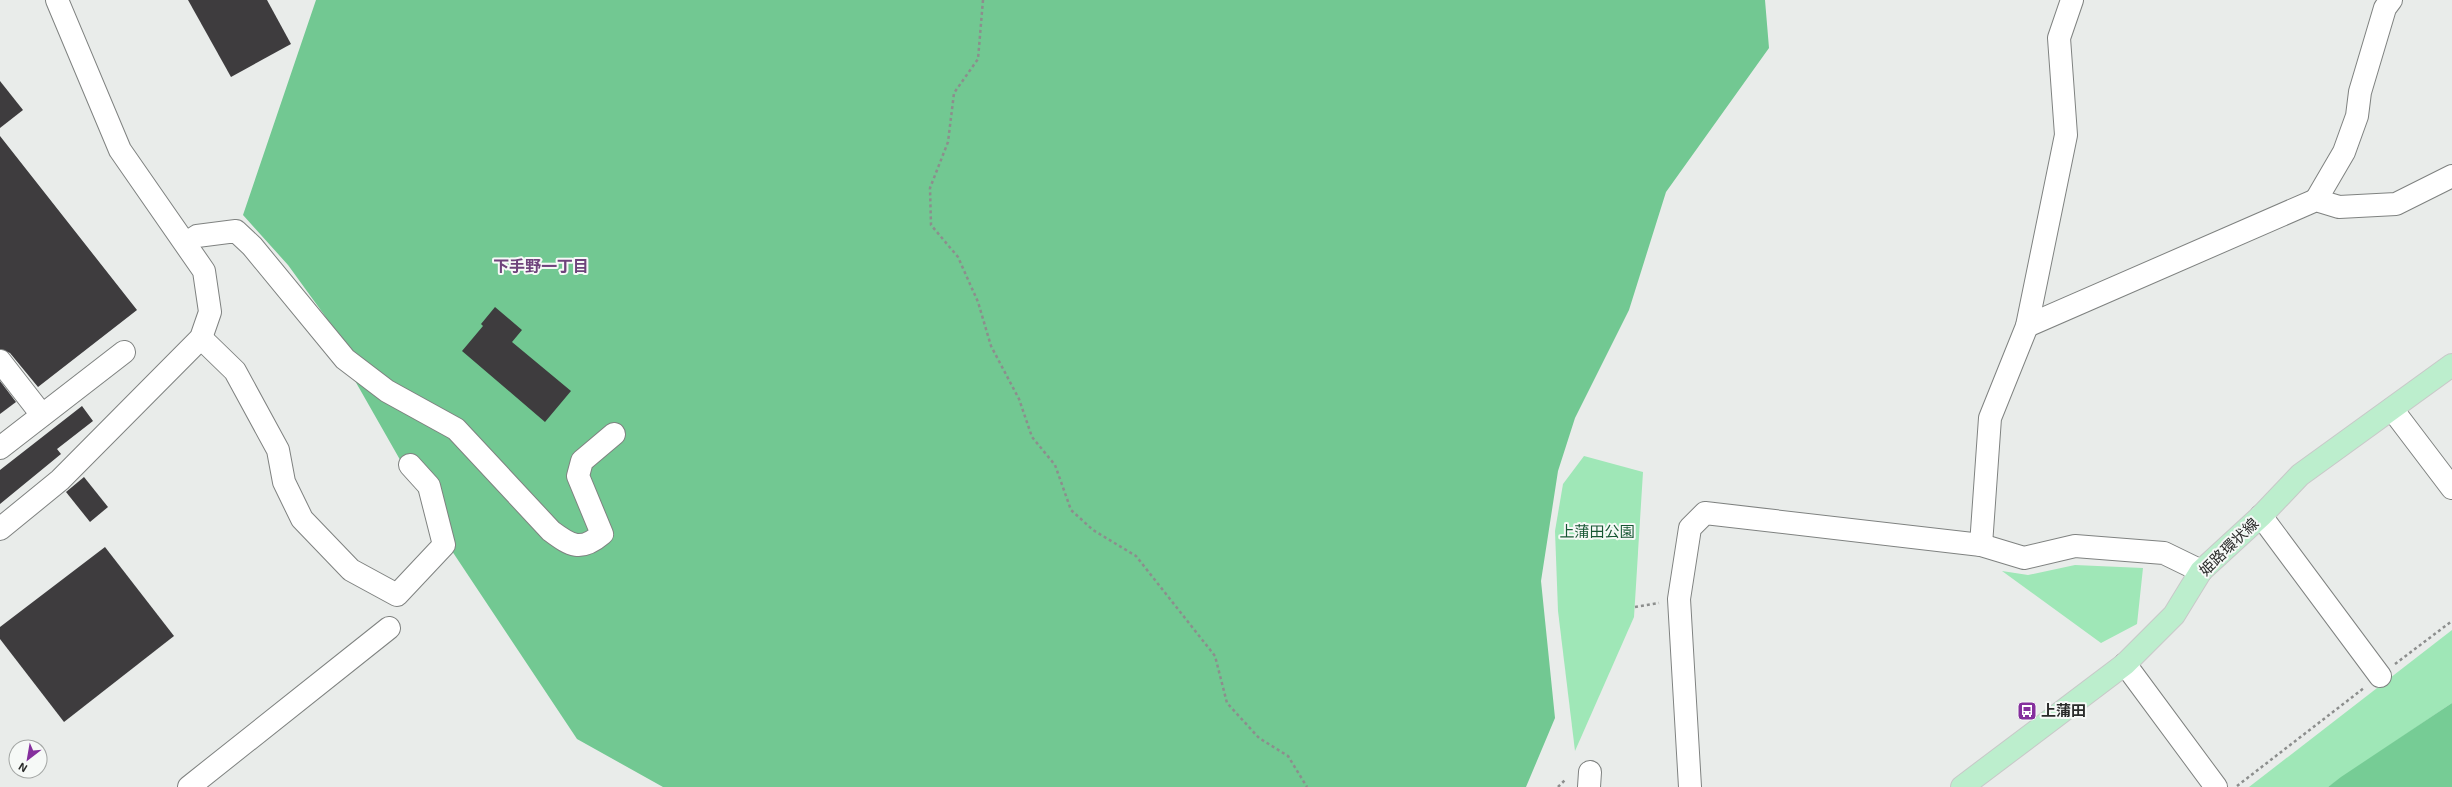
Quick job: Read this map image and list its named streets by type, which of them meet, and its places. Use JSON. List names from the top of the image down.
{
  "streets": {
    "main road": ["姫路環状線"]
  },
  "districts": ["下手野一丁目"],
  "parks": ["上蒲田公園"],
  "places": {
    "bus stop": ["上蒲田"]
  },
  "north": "bottom left"
}
